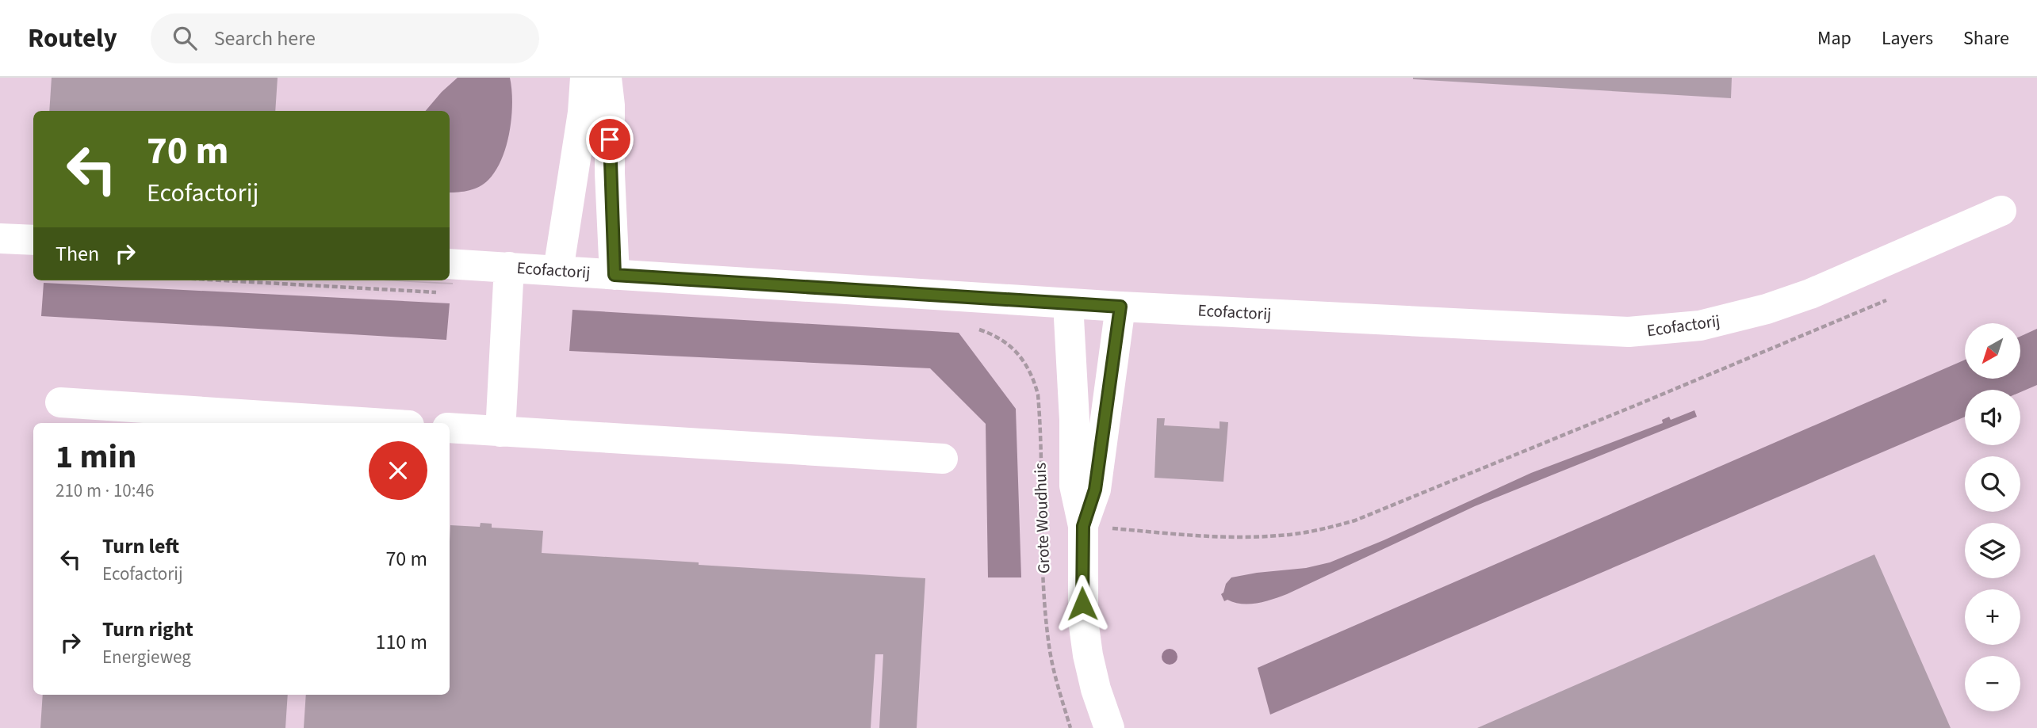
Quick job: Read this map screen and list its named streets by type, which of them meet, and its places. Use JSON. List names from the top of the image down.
{
  "streets": {
    "street": ["Ecofactorij", "Grote Woudhuis"]
  },
  "crossings": [
    ["Ecofactorij", "Grote Woudhuis"]
  ],
  "north": "bottom left",
  "page": {
    "header": "Routely",
    "search": "Search here",
    "nav": ["Map", "Layers", "Share"],
    "turn": ["70 m", "Ecofactorij"],
    "then": "Then",
    "map_buttons": ["+", "−"],
    "heading": ["1 min", "210 m · 10:46"],
    "list": [
      {
        "name": "Turn left",
        "note": "Ecofactorij",
        "value": "70 m"
      },
      {
        "name": "Turn right",
        "note": "Energieweg",
        "value": "110 m"
      }
    ]
  }
}
